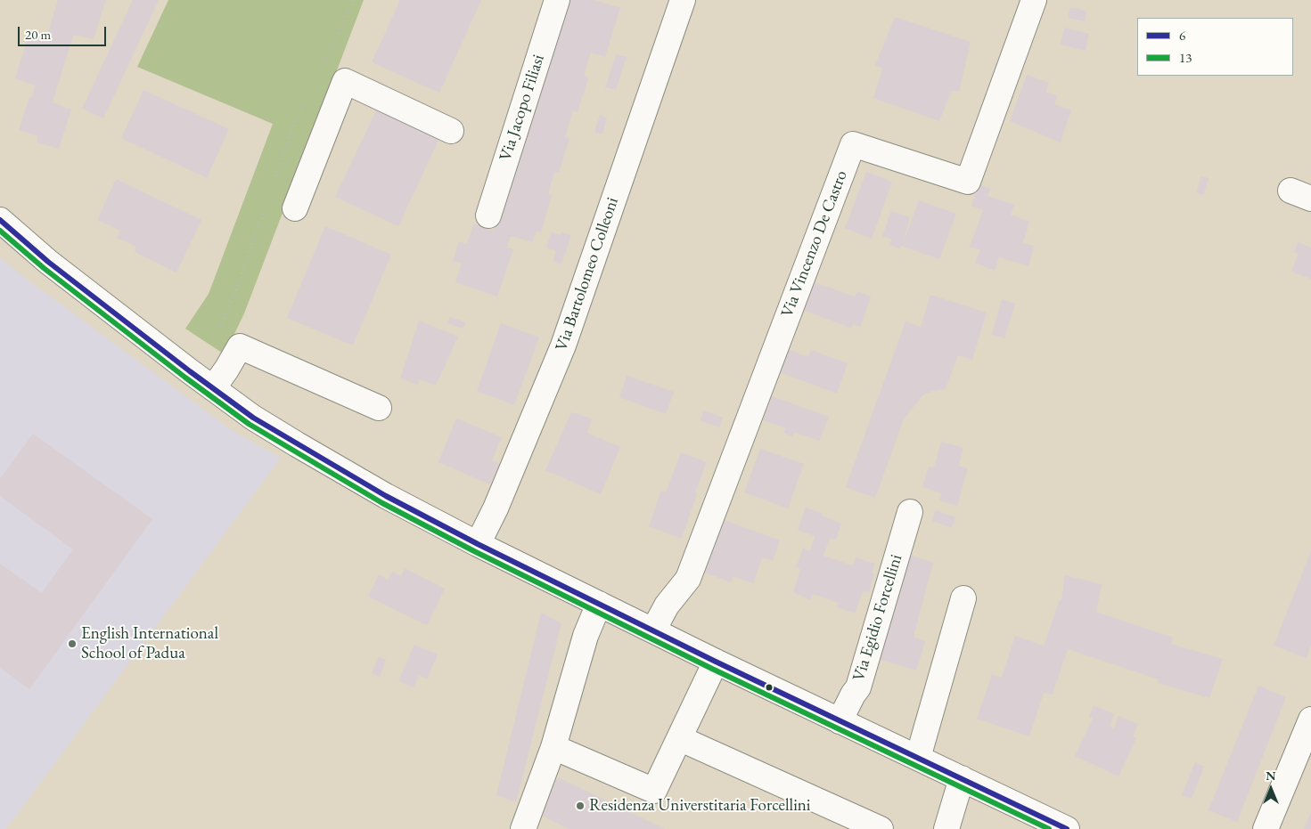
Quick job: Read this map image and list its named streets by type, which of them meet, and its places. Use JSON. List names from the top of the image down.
{
  "streets": {
    "street": [
      "Via Jacopo Filiasi",
      "Via Vincenzo De Castro",
      "Via Bartolomeo Colleoni",
      "Via Egidio Forcellini"
    ]
  },
  "places": ["English International School of Padua", "Residenza Universtitaria Forcellini"],
  "lines": ["transit line 6", "transit line 13"],
  "legend": ["6", "13"],
  "scale_bar": "20 m",
  "north": "top"
}
